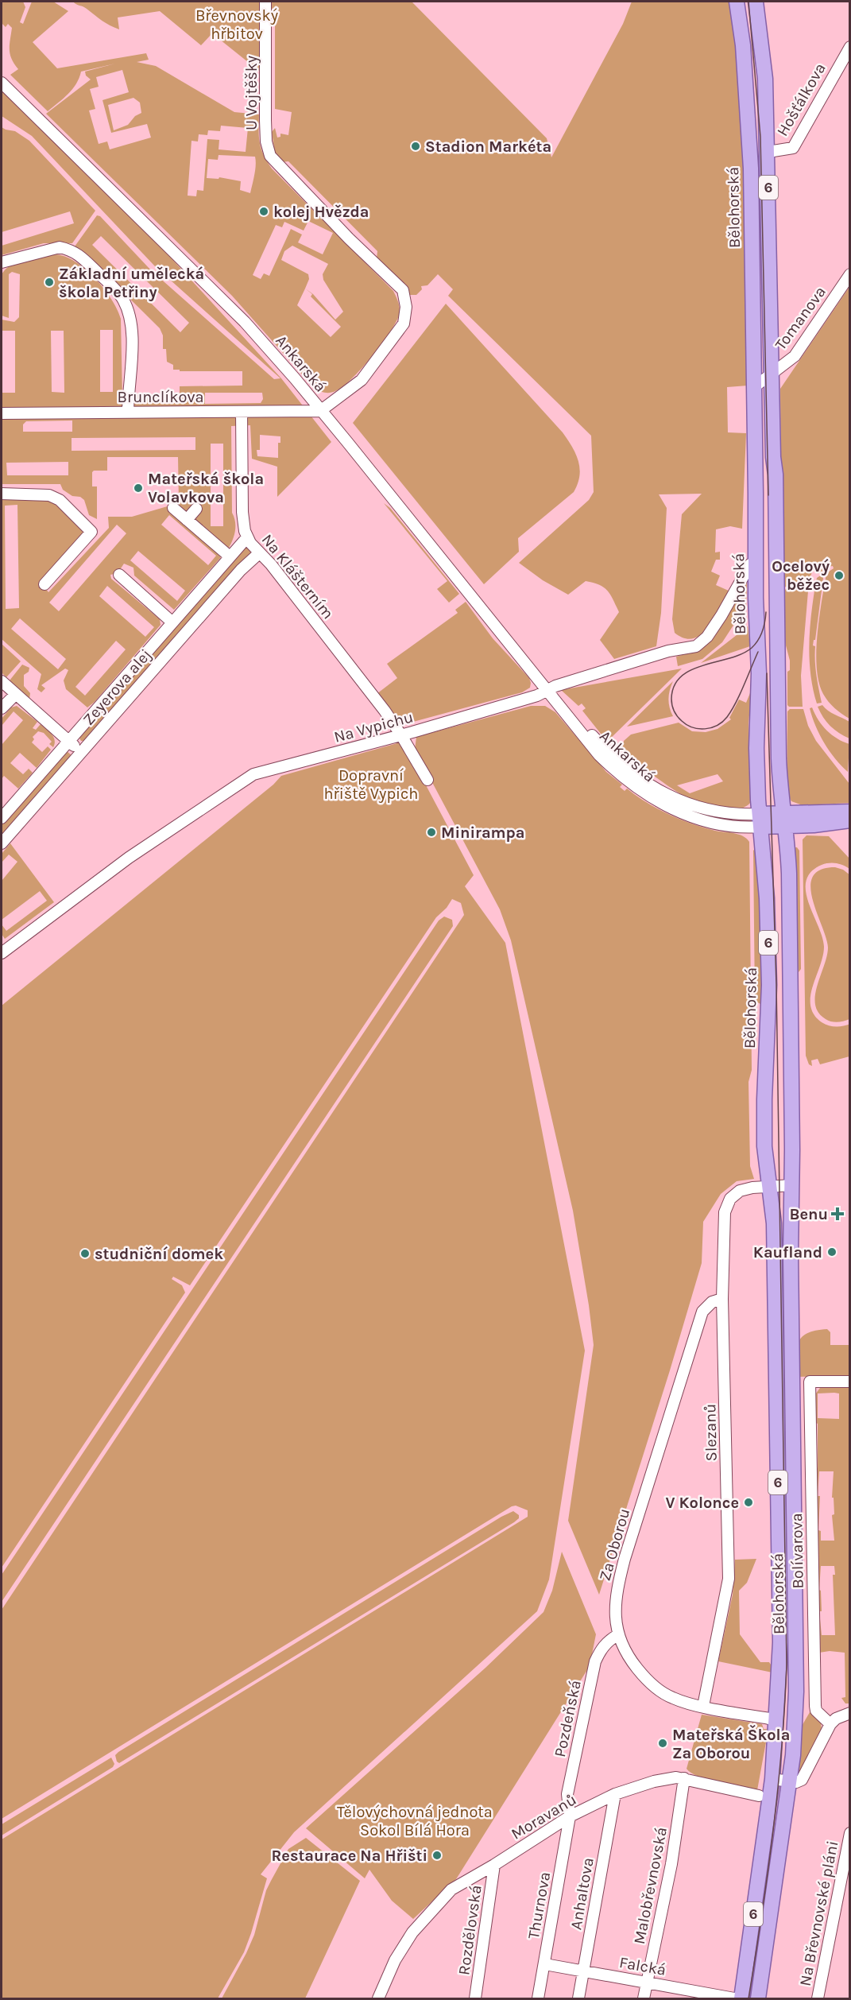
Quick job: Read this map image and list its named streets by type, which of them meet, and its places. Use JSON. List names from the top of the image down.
{
  "streets": {
    "main road": ["6", "Bělohorská"],
    "street": [
      "U Vojtěšky",
      "Hošťálkova",
      "Tomanova",
      "Ankarská",
      "Brunclíkova",
      "Na Klášterním",
      "Zeyerova alej",
      "Na Vypichu",
      "Slezanů",
      "Za Oborou",
      "Bolívarova",
      "Pozdeňská",
      "Moravanů",
      "Malobřevnovská",
      "Anhaltova",
      "Thurnova",
      "Na Břevnovské pláni",
      "Rozdělovská",
      "Falcká"
    ]
  },
  "crossings": [
    ["U Vojtěšky", "Ankarská"],
    ["U Vojtěšky", "Brunclíkova"],
    ["Hošťálkova", "Bělohorská"],
    ["Bělohorská", "Tomanova"],
    ["Bělohorská", "Ankarská"],
    ["Bělohorská", "Na Vypichu"],
    ["Bělohorská", "Slezanů"],
    ["Ankarská", "Brunclíkova"],
    ["Ankarská", "Na Vypichu"],
    ["Brunclíkova", "Na Klášterním"],
    ["Na Klášterním", "Zeyerova alej"],
    ["Na Klášterním", "Na Vypichu"],
    ["Slezanů", "Za Oborou"],
    ["Za Oborou", "Pozdeňská"],
    ["Pozdeňská", "Moravanů"],
    ["Pozdeňská", "Thurnova"],
    ["Moravanů", "Malobřevnovská"],
    ["Moravanů", "Anhaltova"],
    ["Moravanů", "Thurnova"],
    ["Moravanů", "Rozdělovská"],
    ["Malobřevnovská", "Falcká"],
    ["Anhaltova", "Falcká"],
    ["Thurnova", "Falcká"]
  ],
  "parks": ["Břevnovský hřbitov", "Dopravní hřiště Vypich", "Tělovýchovná jednota Sokol Bílá Hora"],
  "places": {
    "other": [
      "Stadion Markéta",
      "kolej Hvězda",
      "Základní umělecká škola Petřiny",
      "Mateřská škola Volavkova",
      "Ocelový běžec",
      "Minirampa",
      "Kaufland",
      "studniční domek",
      "V Kolonce",
      "Mateřská Škola Za Oborou",
      "Restaurace Na Hřišti"
    ],
    "health": ["Benu"]
  }
}
